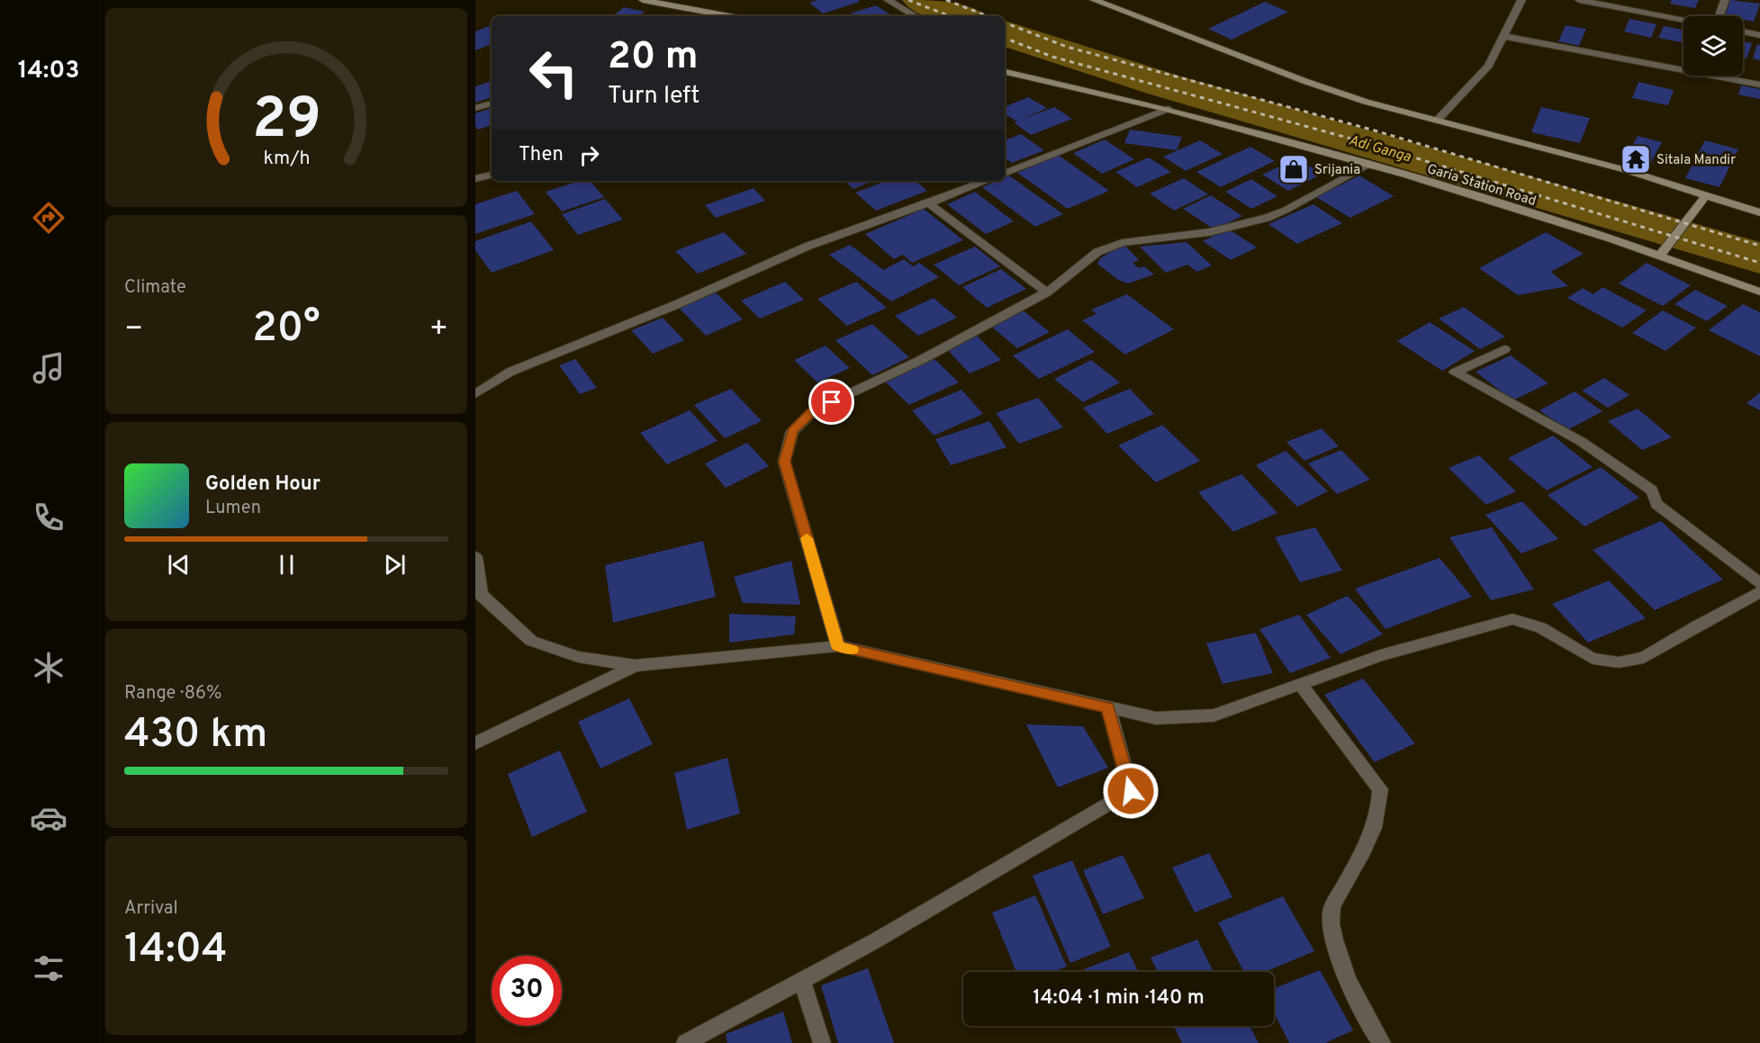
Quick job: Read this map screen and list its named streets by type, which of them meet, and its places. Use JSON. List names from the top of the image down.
{
  "streets": {
    "main road": ["Garia Station Road"]
  },
  "water": ["Adi Ganga"],
  "places": {
    "temple": ["Sitala Mandir"],
    "shop": ["Srijania"]
  },
  "page": {
    "tabs": "14:03",
    "turn": ["20 m", "Turn left"],
    "then": "Then",
    "tile": [
      "Climate",
      ["Range · 86%", "430 km"],
      ["Arrival", "14:04"]
    ],
    "heat": ["−", "20°", "+"],
    "song": ["Golden Hour", "Lumen"],
    "limit": "30",
    "trip": "14:04 · 1 min · 140 m",
    "gauge": ["29", "km/h"]
  }
}
